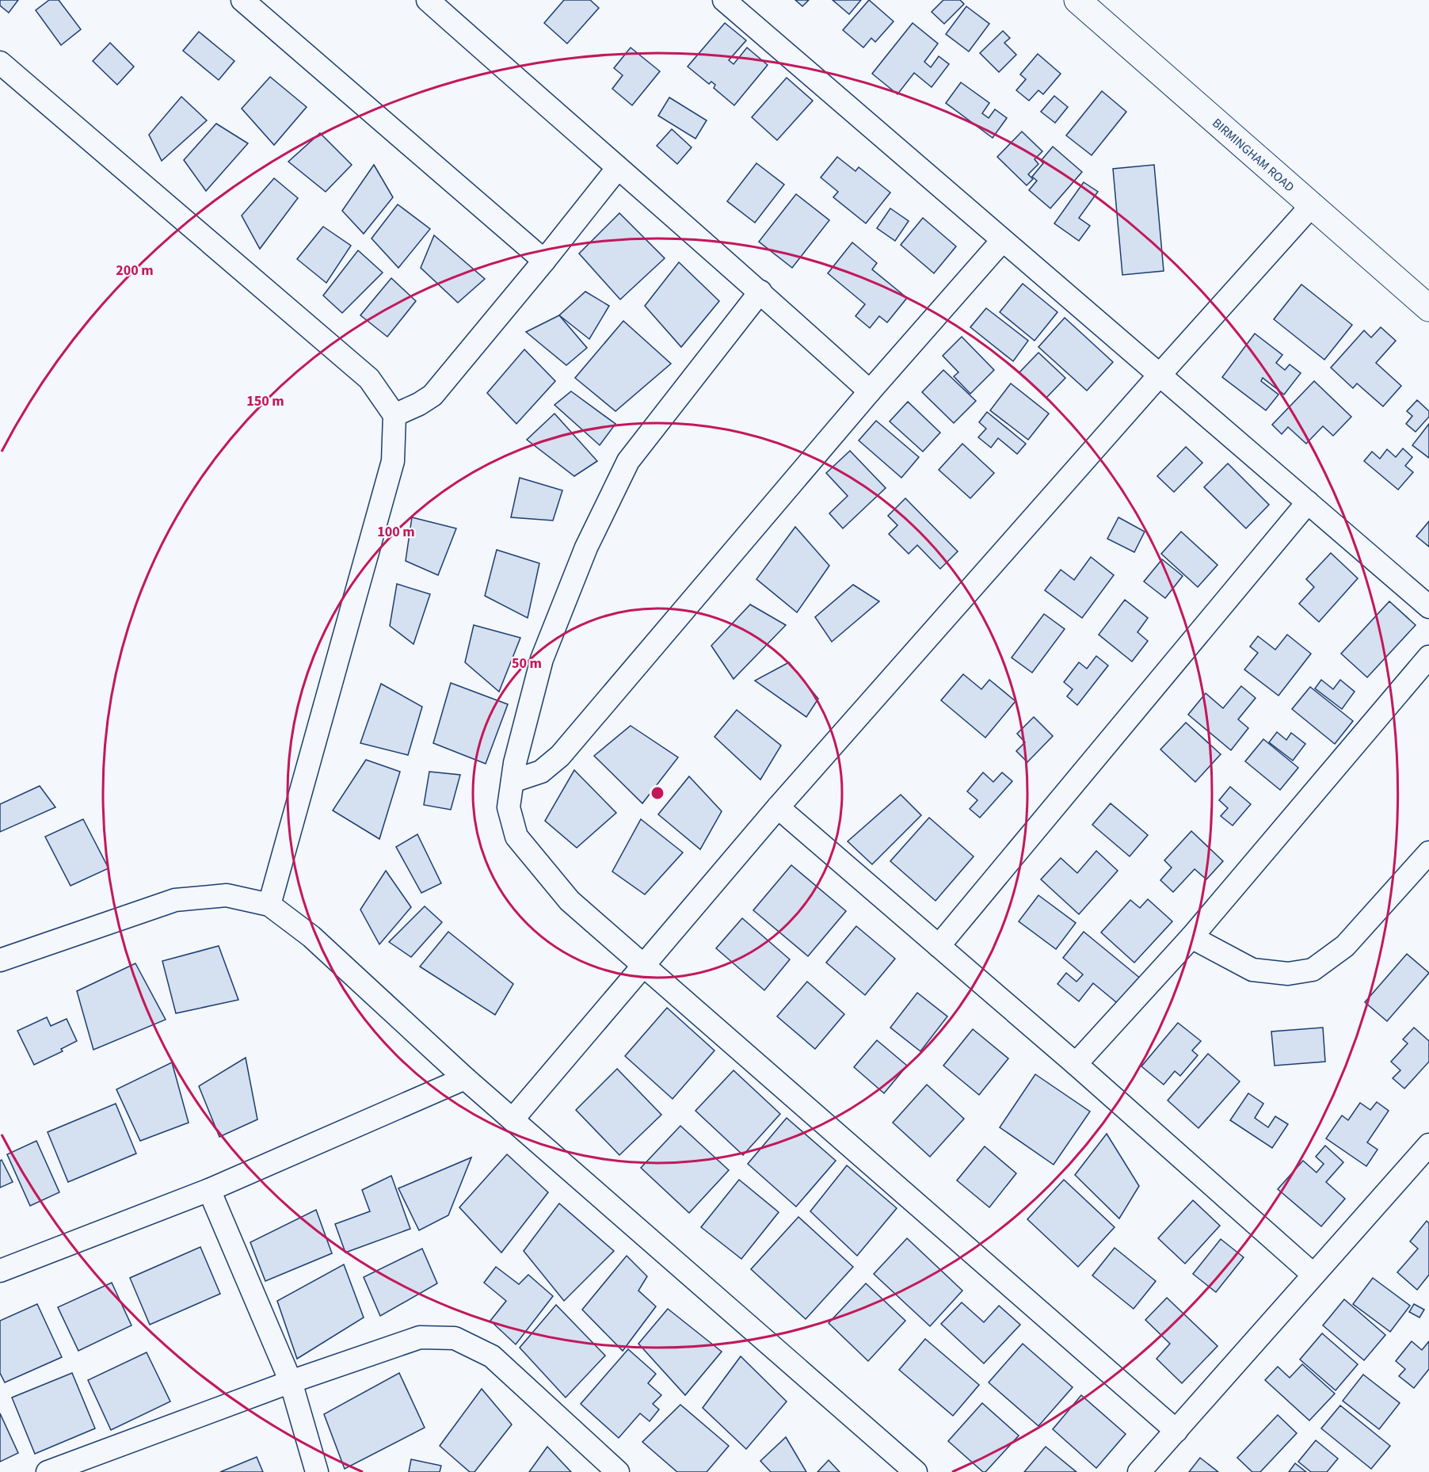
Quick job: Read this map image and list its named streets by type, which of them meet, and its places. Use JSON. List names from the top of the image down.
{
  "streets": {
    "street": ["BIRMINGHAM ROAD"]
  },
  "rings": [
    "200 m",
    "150 m",
    "100 m",
    "50 m"
  ]
}
